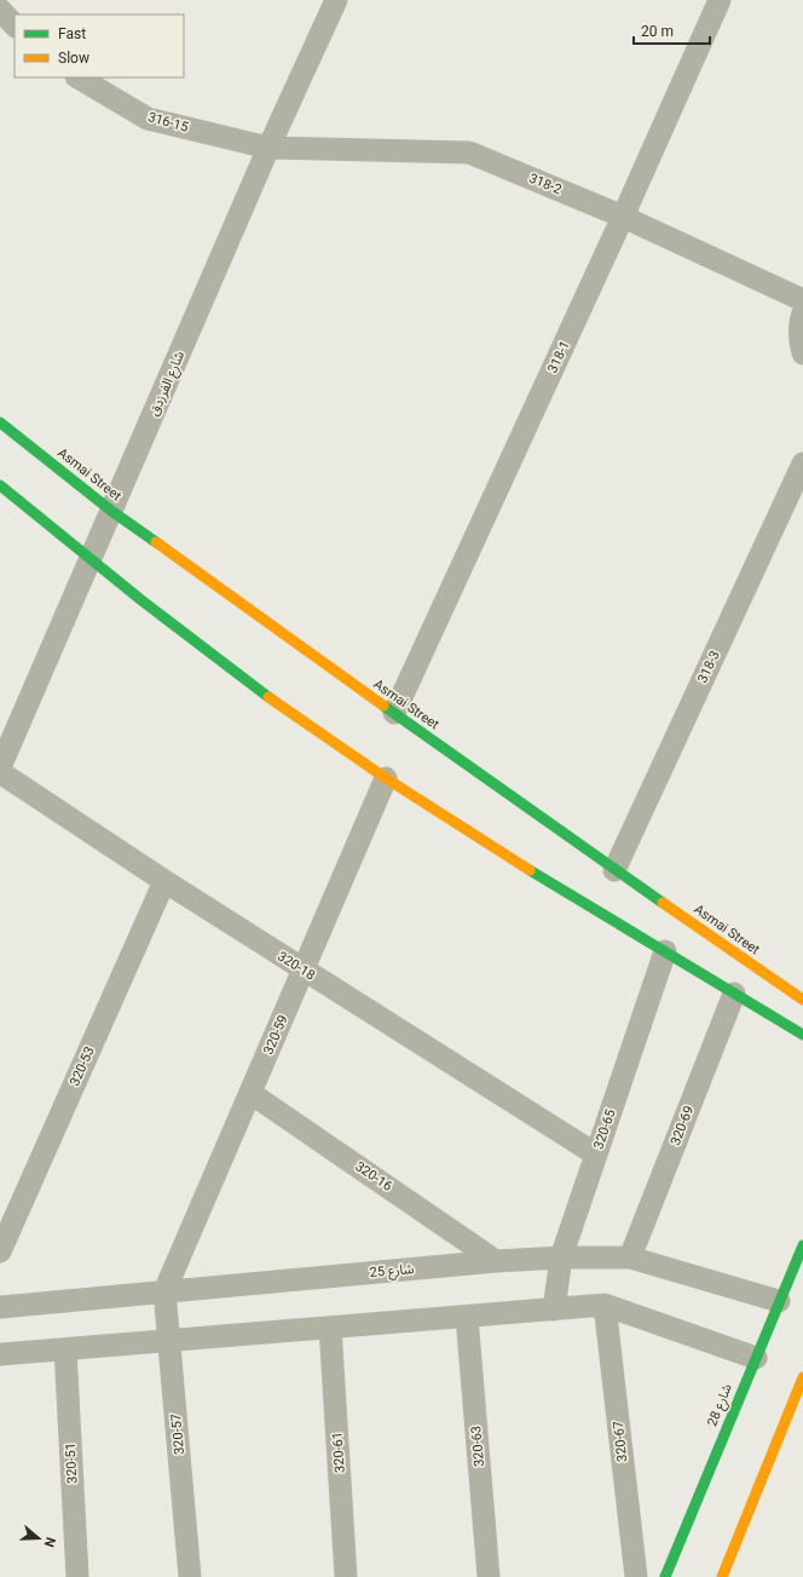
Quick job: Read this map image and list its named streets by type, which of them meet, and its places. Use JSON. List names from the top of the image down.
{
  "streets": {
    "street": [
      "316-15",
      "318-2",
      "318-1",
      "شارع الفرزدق",
      "Asmai Street",
      "318-3",
      "320-18",
      "320-59",
      "320-53",
      "320-69",
      "320-65",
      "320-16",
      "شارع 25",
      "شارع 28",
      "320-57",
      "320-67",
      "320-63",
      "320-61",
      "320-51"
    ]
  },
  "crossings": [
    ["316-15", "318-2"],
    ["316-15", "شارع الفرزدق"],
    ["318-2", "318-1"],
    ["318-2", "شارع الفرزدق"],
    ["318-1", "Asmai Street"],
    ["شارع الفرزدق", "Asmai Street"],
    ["Asmai Street", "318-3"],
    ["320-18", "320-59"],
    ["320-18", "320-53"],
    ["320-18", "320-65"],
    ["320-59", "320-16"],
    ["320-59", "شارع 25"],
    ["320-59", "320-57"],
    ["320-69", "شارع 25"],
    ["320-65", "شارع 25"],
    ["320-16", "شارع 25"],
    ["شارع 25", "شارع 28"],
    ["شارع 25", "320-57"]
  ],
  "legend": ["Fast", "Slow"],
  "scale_bar": "20 m",
  "north": "right"
}
